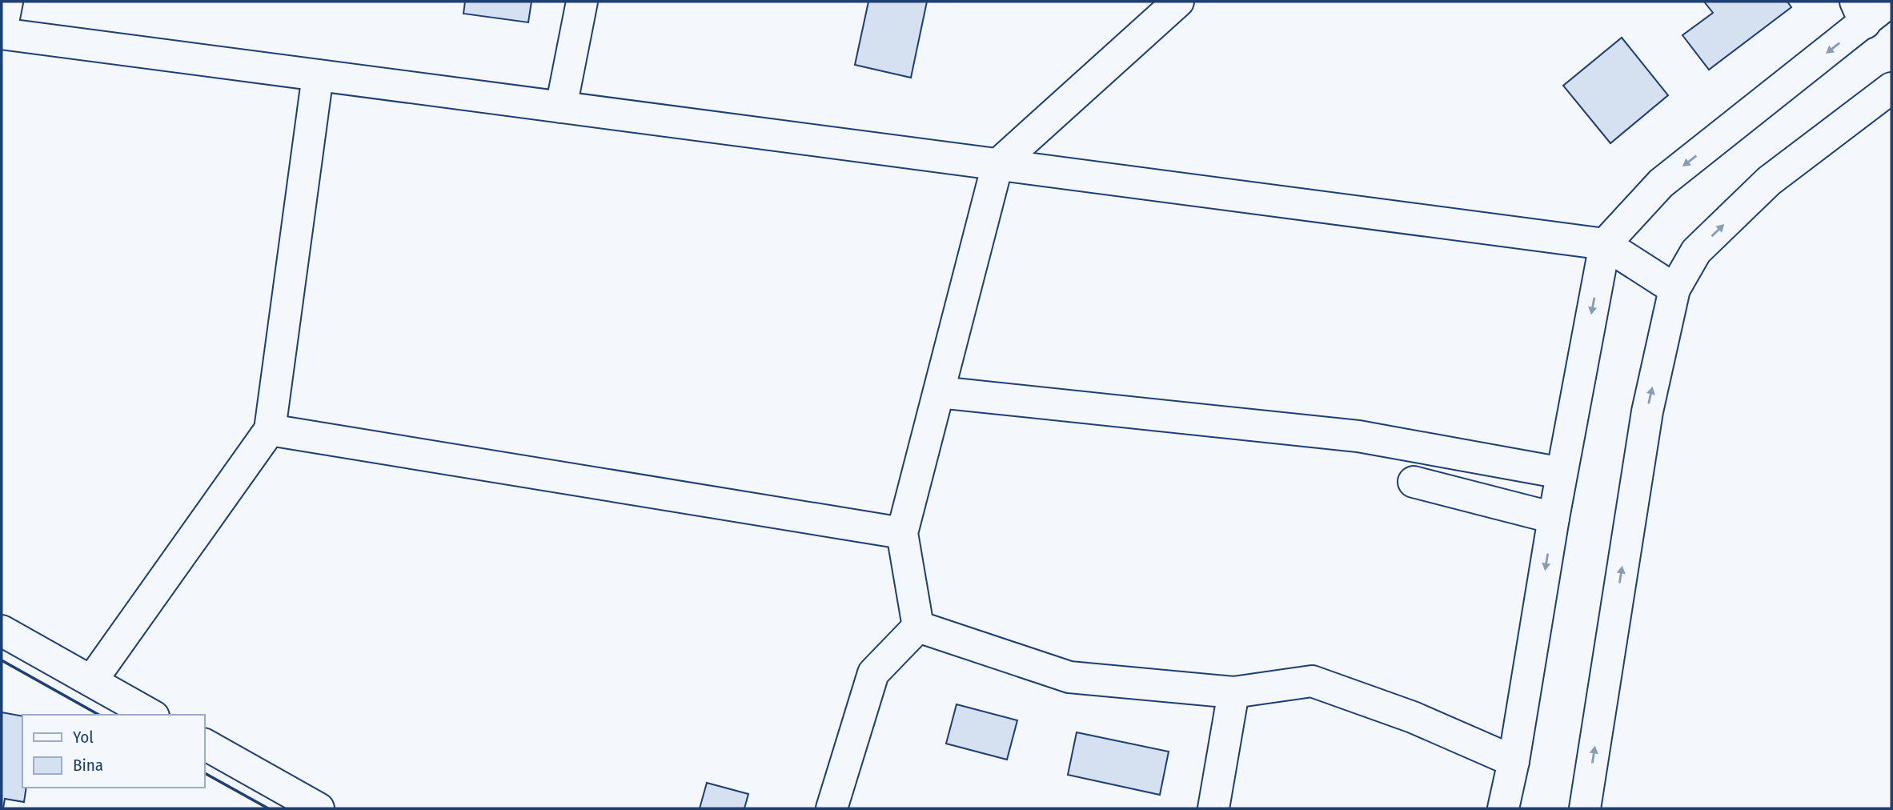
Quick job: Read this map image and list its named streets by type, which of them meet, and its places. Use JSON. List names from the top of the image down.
{
  "legend": ["Yol", "Bina"]
}
